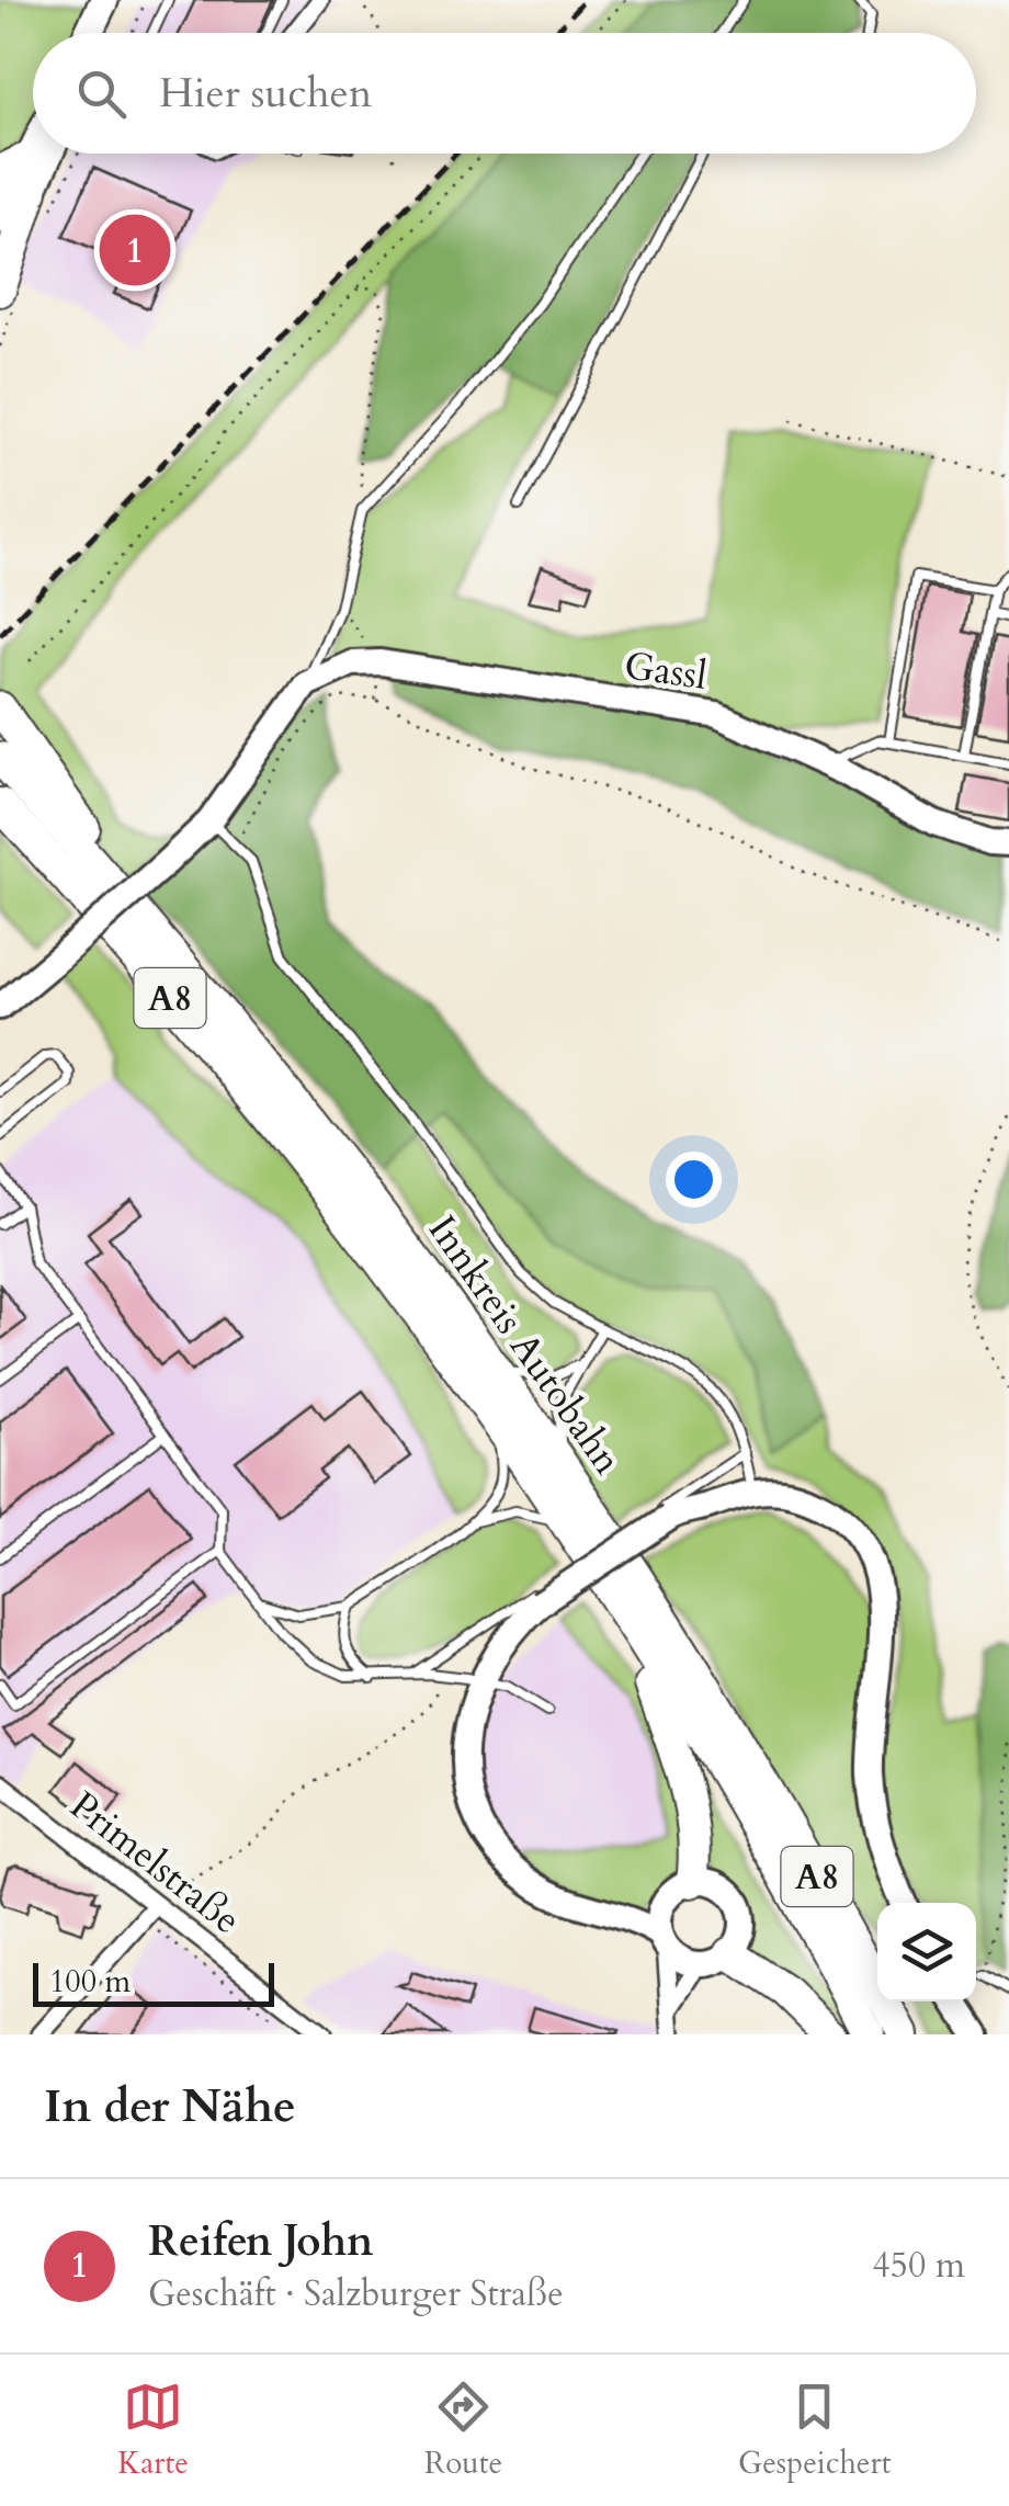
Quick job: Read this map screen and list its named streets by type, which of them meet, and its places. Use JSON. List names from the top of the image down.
{
  "streets": {
    "highway": ["A8", "Innkreis Autobahn"],
    "street": ["Gassl", "Primelstraße"]
  },
  "scale_bar": "100 m",
  "page": {
    "search": "Hier suchen",
    "pins": "1",
    "scale": "100 m",
    "heading": "In der Nähe",
    "list": [
      {
        "mark": "1",
        "name": "Reifen John",
        "note": "Geschäft · Salzburger Straße",
        "value": "450 m"
      }
    ],
    "nav": ["Karte", "Route", "Gespeichert"]
  }
}
